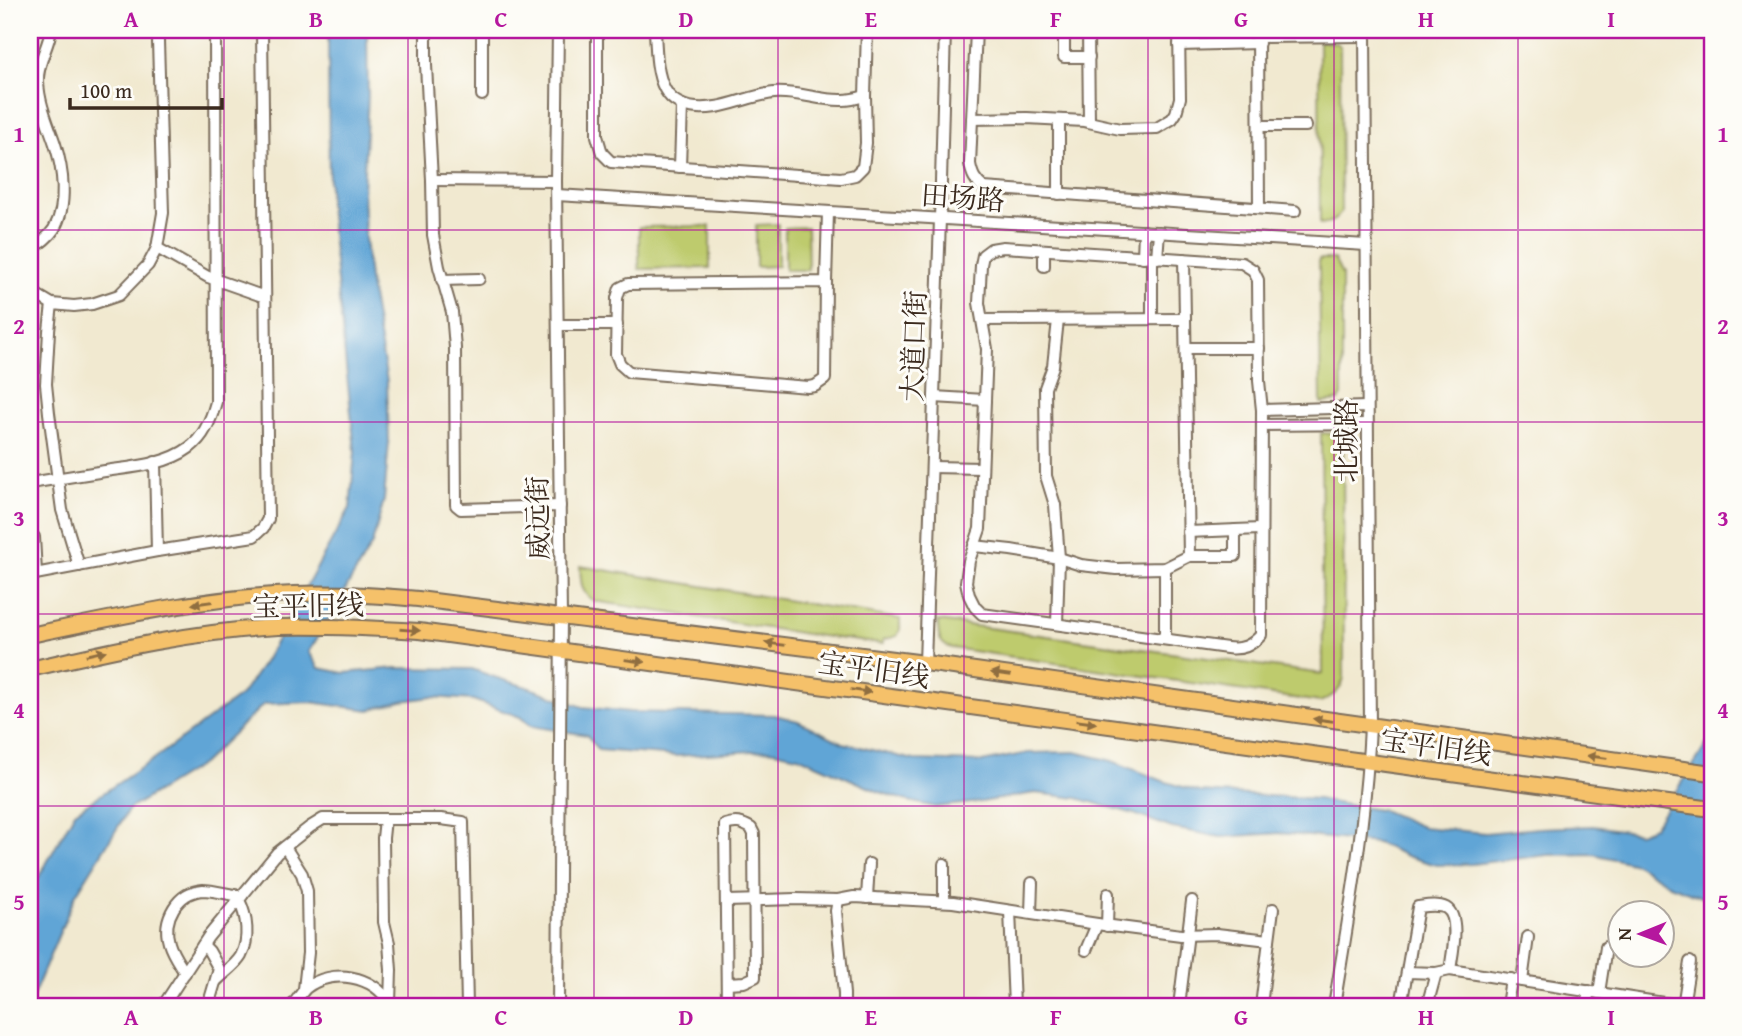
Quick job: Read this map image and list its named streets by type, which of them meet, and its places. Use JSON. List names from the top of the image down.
{
  "streets": {
    "main road": ["宝平旧线"],
    "street": [
      "田场路",
      "大道口街",
      "北城路",
      "威远街"
    ]
  },
  "crossings": [
    ["田场路", "大道口街"],
    ["田场路", "北城路"],
    ["田场路", "威远街"],
    ["大道口街", "宝平旧线"],
    ["北城路", "宝平旧线"],
    ["威远街", "宝平旧线"]
  ],
  "scale_bar": "100 m",
  "north": "left",
  "grid": {
    "columns": [
      "A",
      "B",
      "C",
      "D",
      "E",
      "F",
      "G",
      "H",
      "I"
    ],
    "rows": [
      "1",
      "2",
      "3",
      "4",
      "5"
    ]
  }
}
